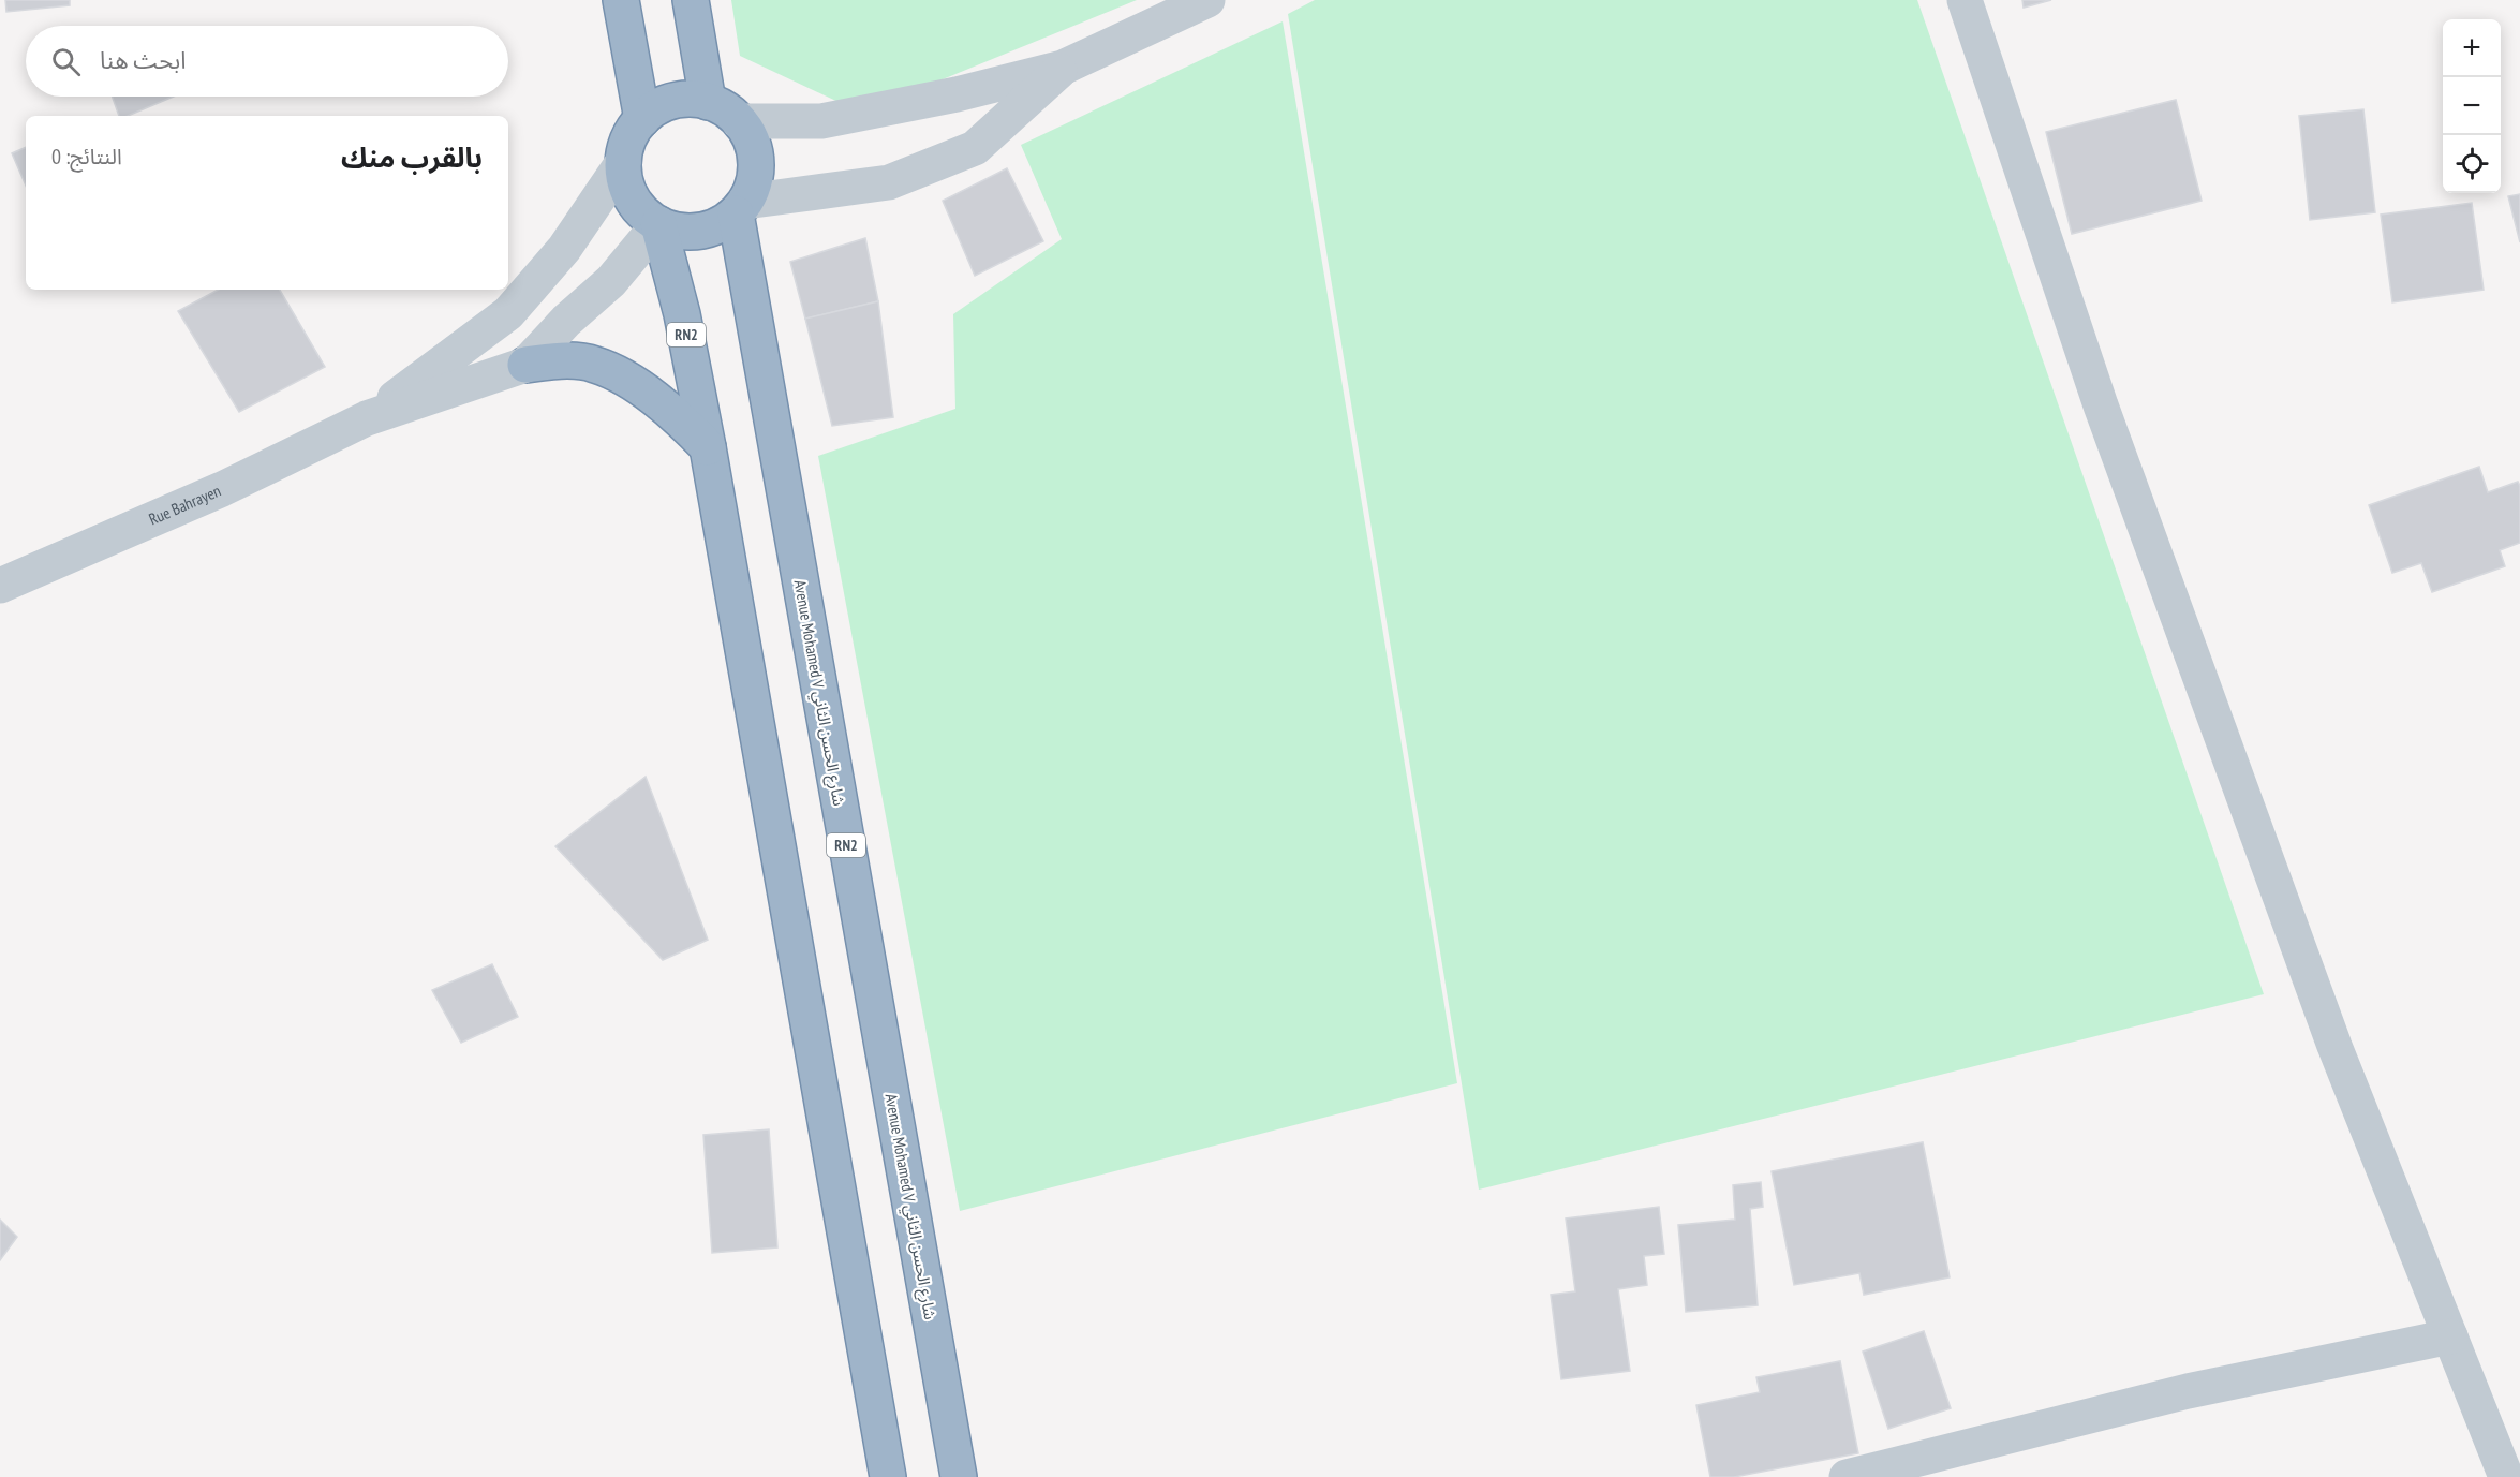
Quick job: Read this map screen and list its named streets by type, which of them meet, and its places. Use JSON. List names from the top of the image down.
{
  "streets": {
    "highway": ["RN2", "Avenue Mohamed V شارع الحسن الثاني"],
    "street": ["Rue Bahrayen"]
  },
  "crossings": [
    ["RN2", "Rue Bahrayen"],
    ["RN2", "Avenue Mohamed V شارع الحسن الثاني"],
    ["Rue Bahrayen", "Avenue Mohamed V شارع الحسن الثاني"]
  ],
  "page": {
    "map_buttons": ["+", "−"],
    "search": "ابحث هنا",
    "heading": ["بالقرب منك", "النتائج: 0"]
  }
}
